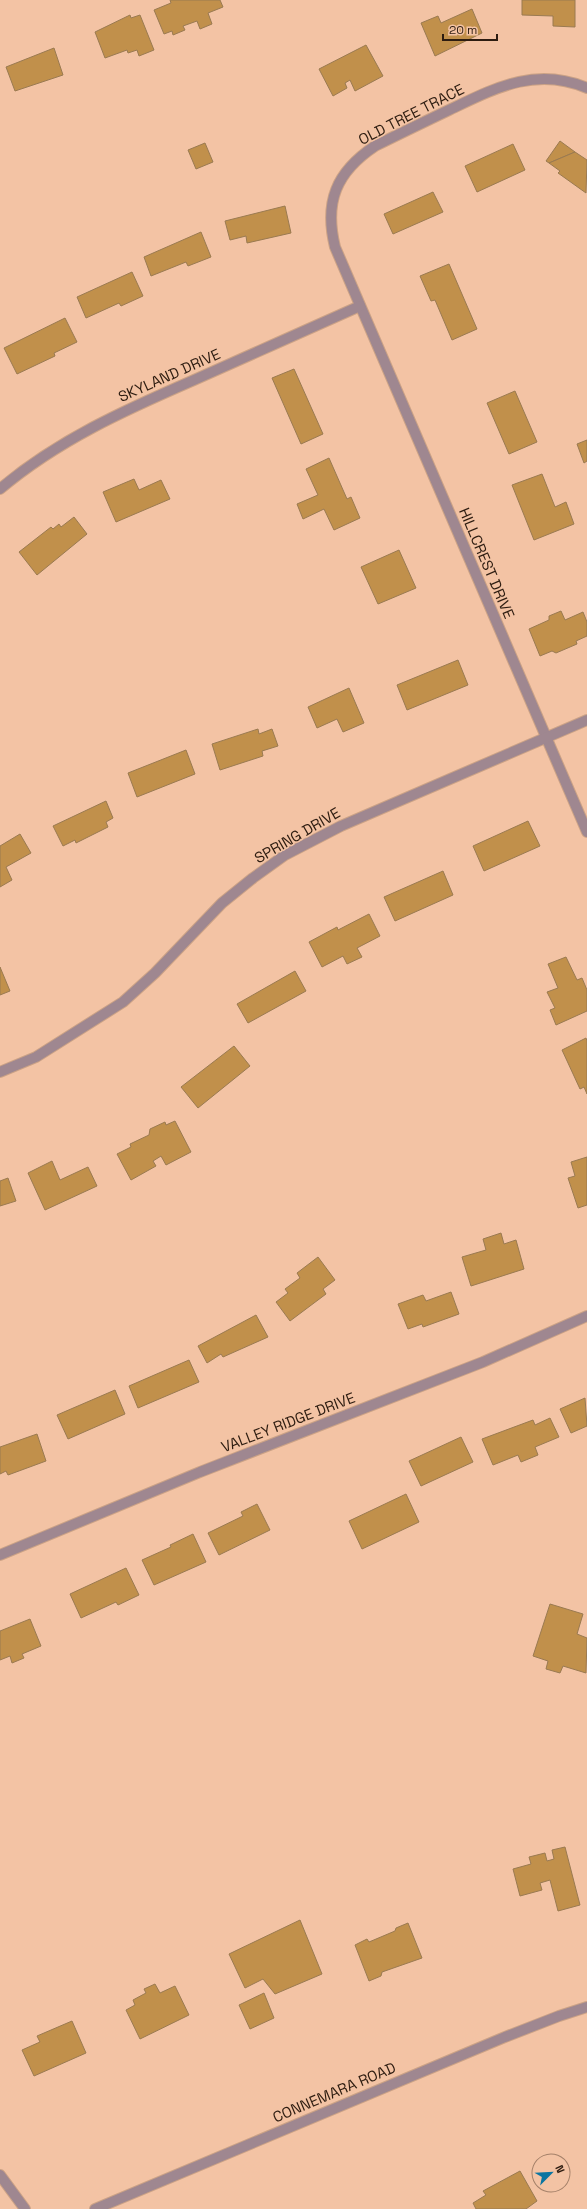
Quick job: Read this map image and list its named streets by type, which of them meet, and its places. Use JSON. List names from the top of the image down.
{
  "streets": {
    "street": [
      "OLD TREE TRACE",
      "SKYLAND DRIVE",
      "HILLCREST DRIVE",
      "SPRING DRIVE",
      "VALLEY RIDGE DRIVE",
      "CONNEMARA ROAD"
    ]
  },
  "crossings": [
    ["OLD TREE TRACE", "SKYLAND DRIVE"],
    ["OLD TREE TRACE", "HILLCREST DRIVE"],
    ["SKYLAND DRIVE", "HILLCREST DRIVE"],
    ["HILLCREST DRIVE", "SPRING DRIVE"]
  ],
  "scale_bar": "20 m",
  "north": "top right"
}
